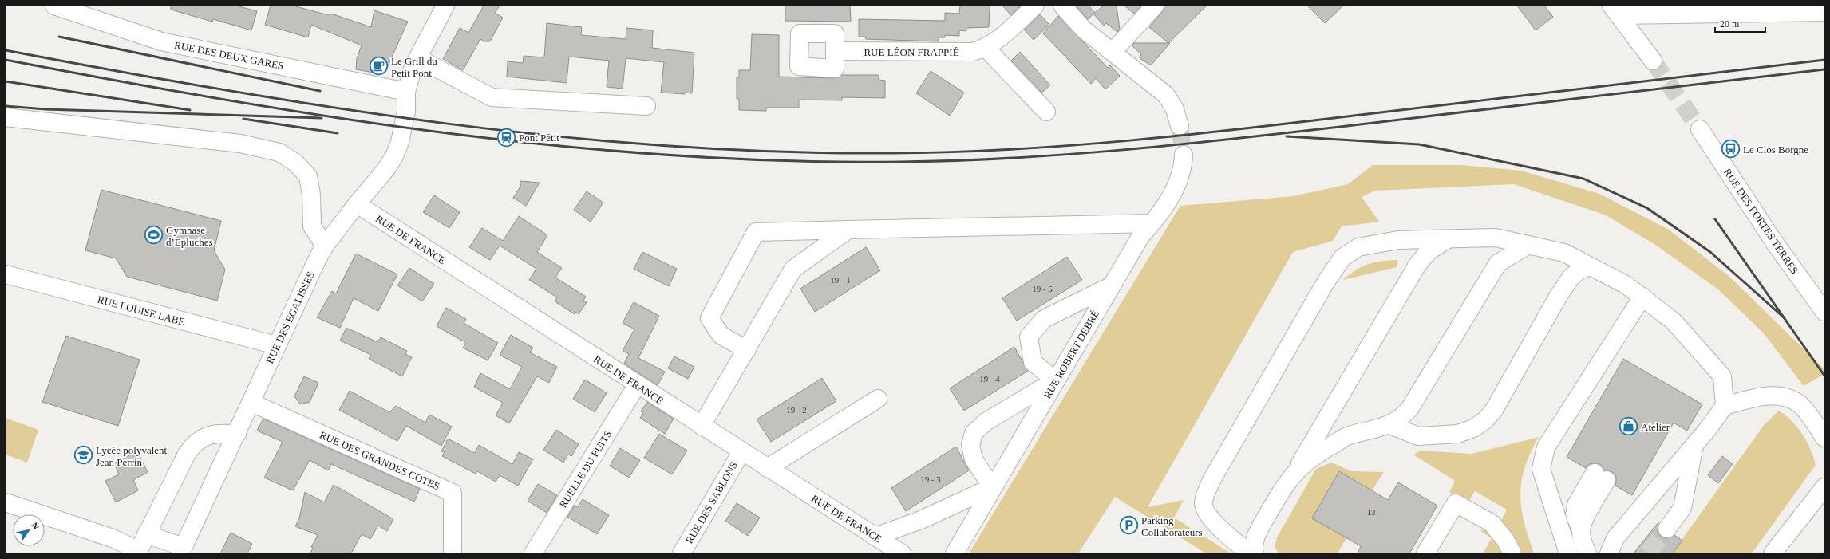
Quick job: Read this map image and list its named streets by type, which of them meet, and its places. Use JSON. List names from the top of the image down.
{
  "streets": {
    "street": [
      "RUE LÉON FRAPPIÉ",
      "RUE DES DEUX GARES",
      "RUE DES FORTES TERRES",
      "RUE DE FRANCE",
      "RUE LOUISE LABE",
      "RUE DES EGALISSES",
      "RUE ROBERT DEBRÉ",
      "RUE DES GRANDES COTES",
      "RUELLE DU PUITS",
      "RUE DES SABLONS"
    ]
  },
  "crossings": [
    ["RUE DES DEUX GARES", "RUE DES EGALISSES"],
    ["RUE DE FRANCE", "RUE DES EGALISSES"],
    ["RUE DE FRANCE", "RUELLE DU PUITS"],
    ["RUE DE FRANCE", "RUE DES SABLONS"],
    ["RUE LOUISE LABE", "RUE DES EGALISSES"],
    ["RUE DES EGALISSES", "RUE DES GRANDES COTES"]
  ],
  "places": {
    "cafe": ["Le Grill du Petit Pont"],
    "station": ["Pont Petit"],
    "bus stop": ["Le Clos Borgne"],
    "sports": ["Gymnase d’Epluches"],
    "shop": ["Atelier"],
    "school or university": ["Lycée polyvalent Jean Perrin"],
    "parking": ["Parking Collaborateurs"]
  },
  "house_numbers": [
    "19 - 1",
    "19 - 5",
    "19 - 4",
    "19 - 2",
    "19 - 3",
    "13"
  ],
  "scale_bar": "20 m",
  "north": "top right"
}
